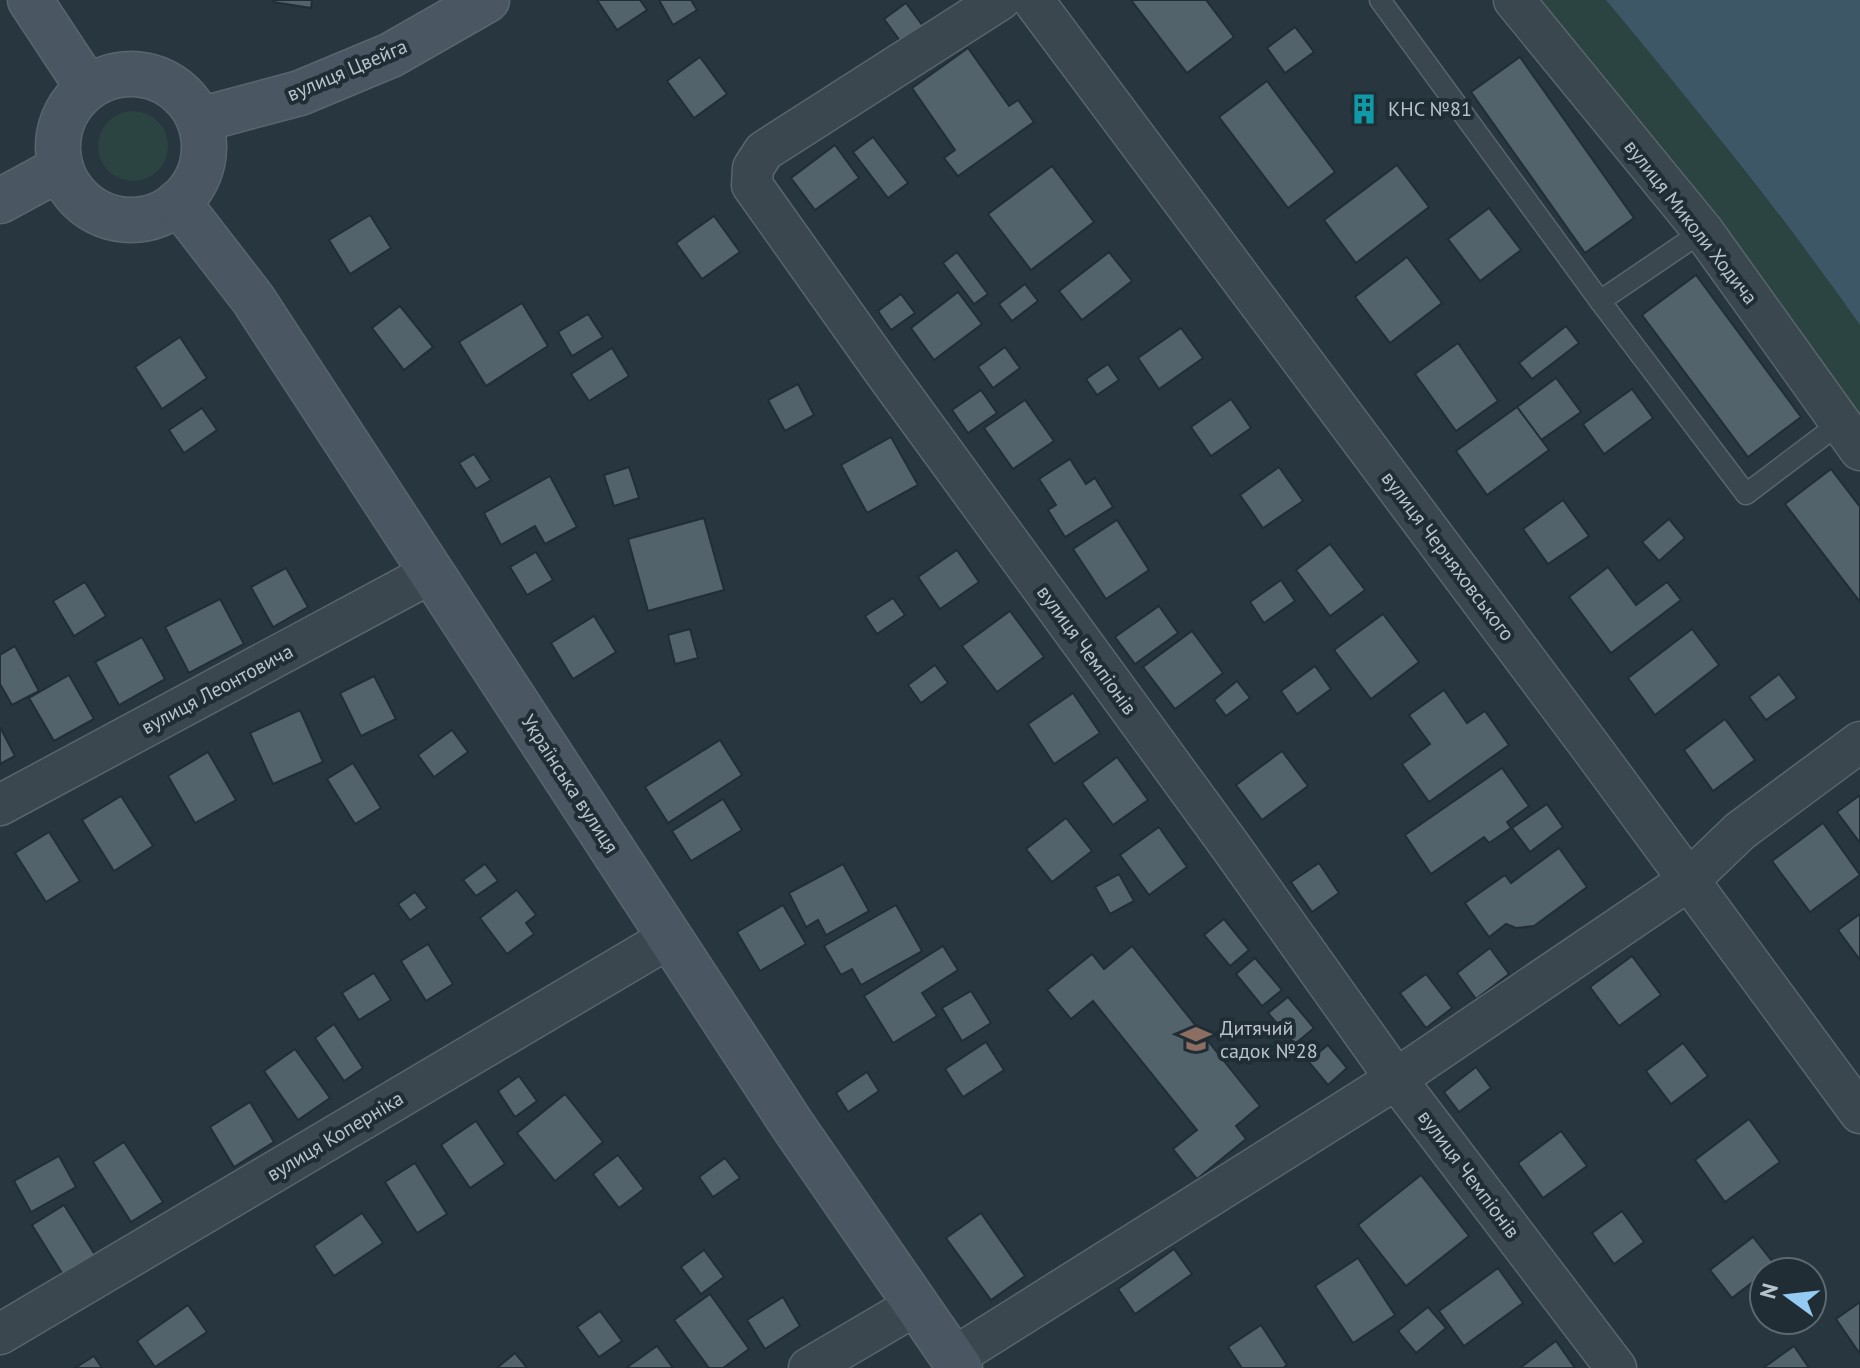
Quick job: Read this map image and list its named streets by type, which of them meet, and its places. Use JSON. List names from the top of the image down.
{
  "streets": {
    "main road": ["вулиця Цвейга", "Українська вулиця"],
    "street": [
      "вулиця Миколи Ходича",
      "вулиця Черняховського",
      "вулиця Чемпіонів",
      "вулиця Леонтовича",
      "вулиця Коперніка"
    ]
  },
  "crossings": [
    ["вулиця Цвейга", "Українська вулиця"],
    ["вулиця Леонтовича", "Українська вулиця"],
    ["Українська вулиця", "вулиця Коперніка"]
  ],
  "places": {
    "building": ["КНС №81"],
    "school or university": ["Дитячий садок №28"]
  },
  "north": "left"
}
